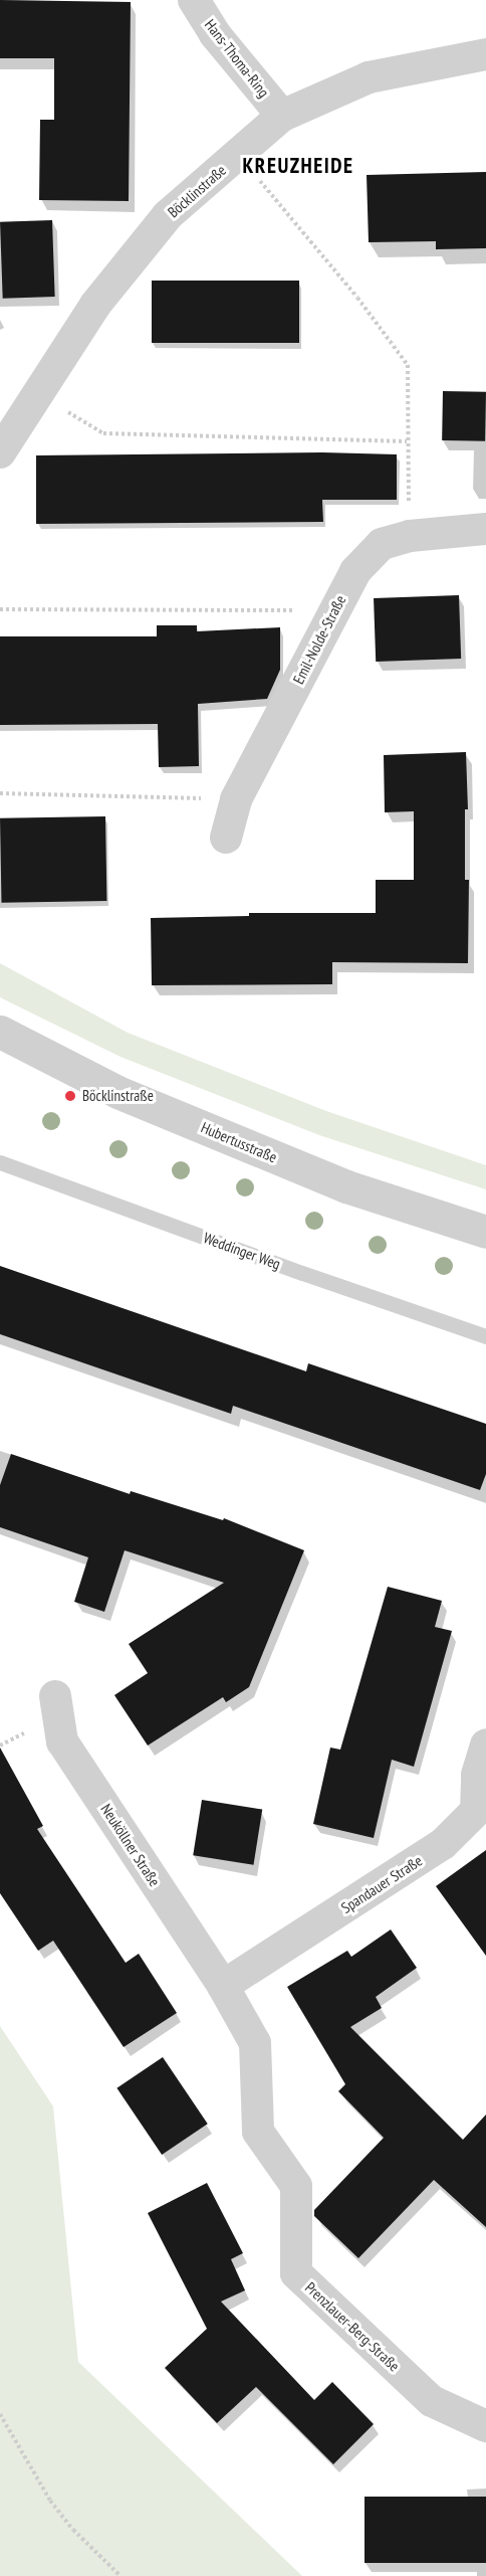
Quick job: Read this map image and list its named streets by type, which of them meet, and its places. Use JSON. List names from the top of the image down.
{
  "streets": {
    "street": [
      "Hans-Thoma-Ring",
      "Böcklinstraße",
      "Emil-Nolde-Straße",
      "Hubertusstraße",
      "Neuköllner Straße",
      "Spandauer Straße",
      "Prenzlauer-Berg-Straße"
    ],
    "lane": ["Weddinger Weg"]
  },
  "crossings": [
    ["Hans-Thoma-Ring", "Böcklinstraße"],
    ["Neuköllner Straße", "Spandauer Straße"],
    ["Neuköllner Straße", "Prenzlauer-Berg-Straße"],
    ["Spandauer Straße", "Prenzlauer-Berg-Straße"]
  ],
  "districts": ["KREUZHEIDE"],
  "places": ["Böcklinstraße"]
}
